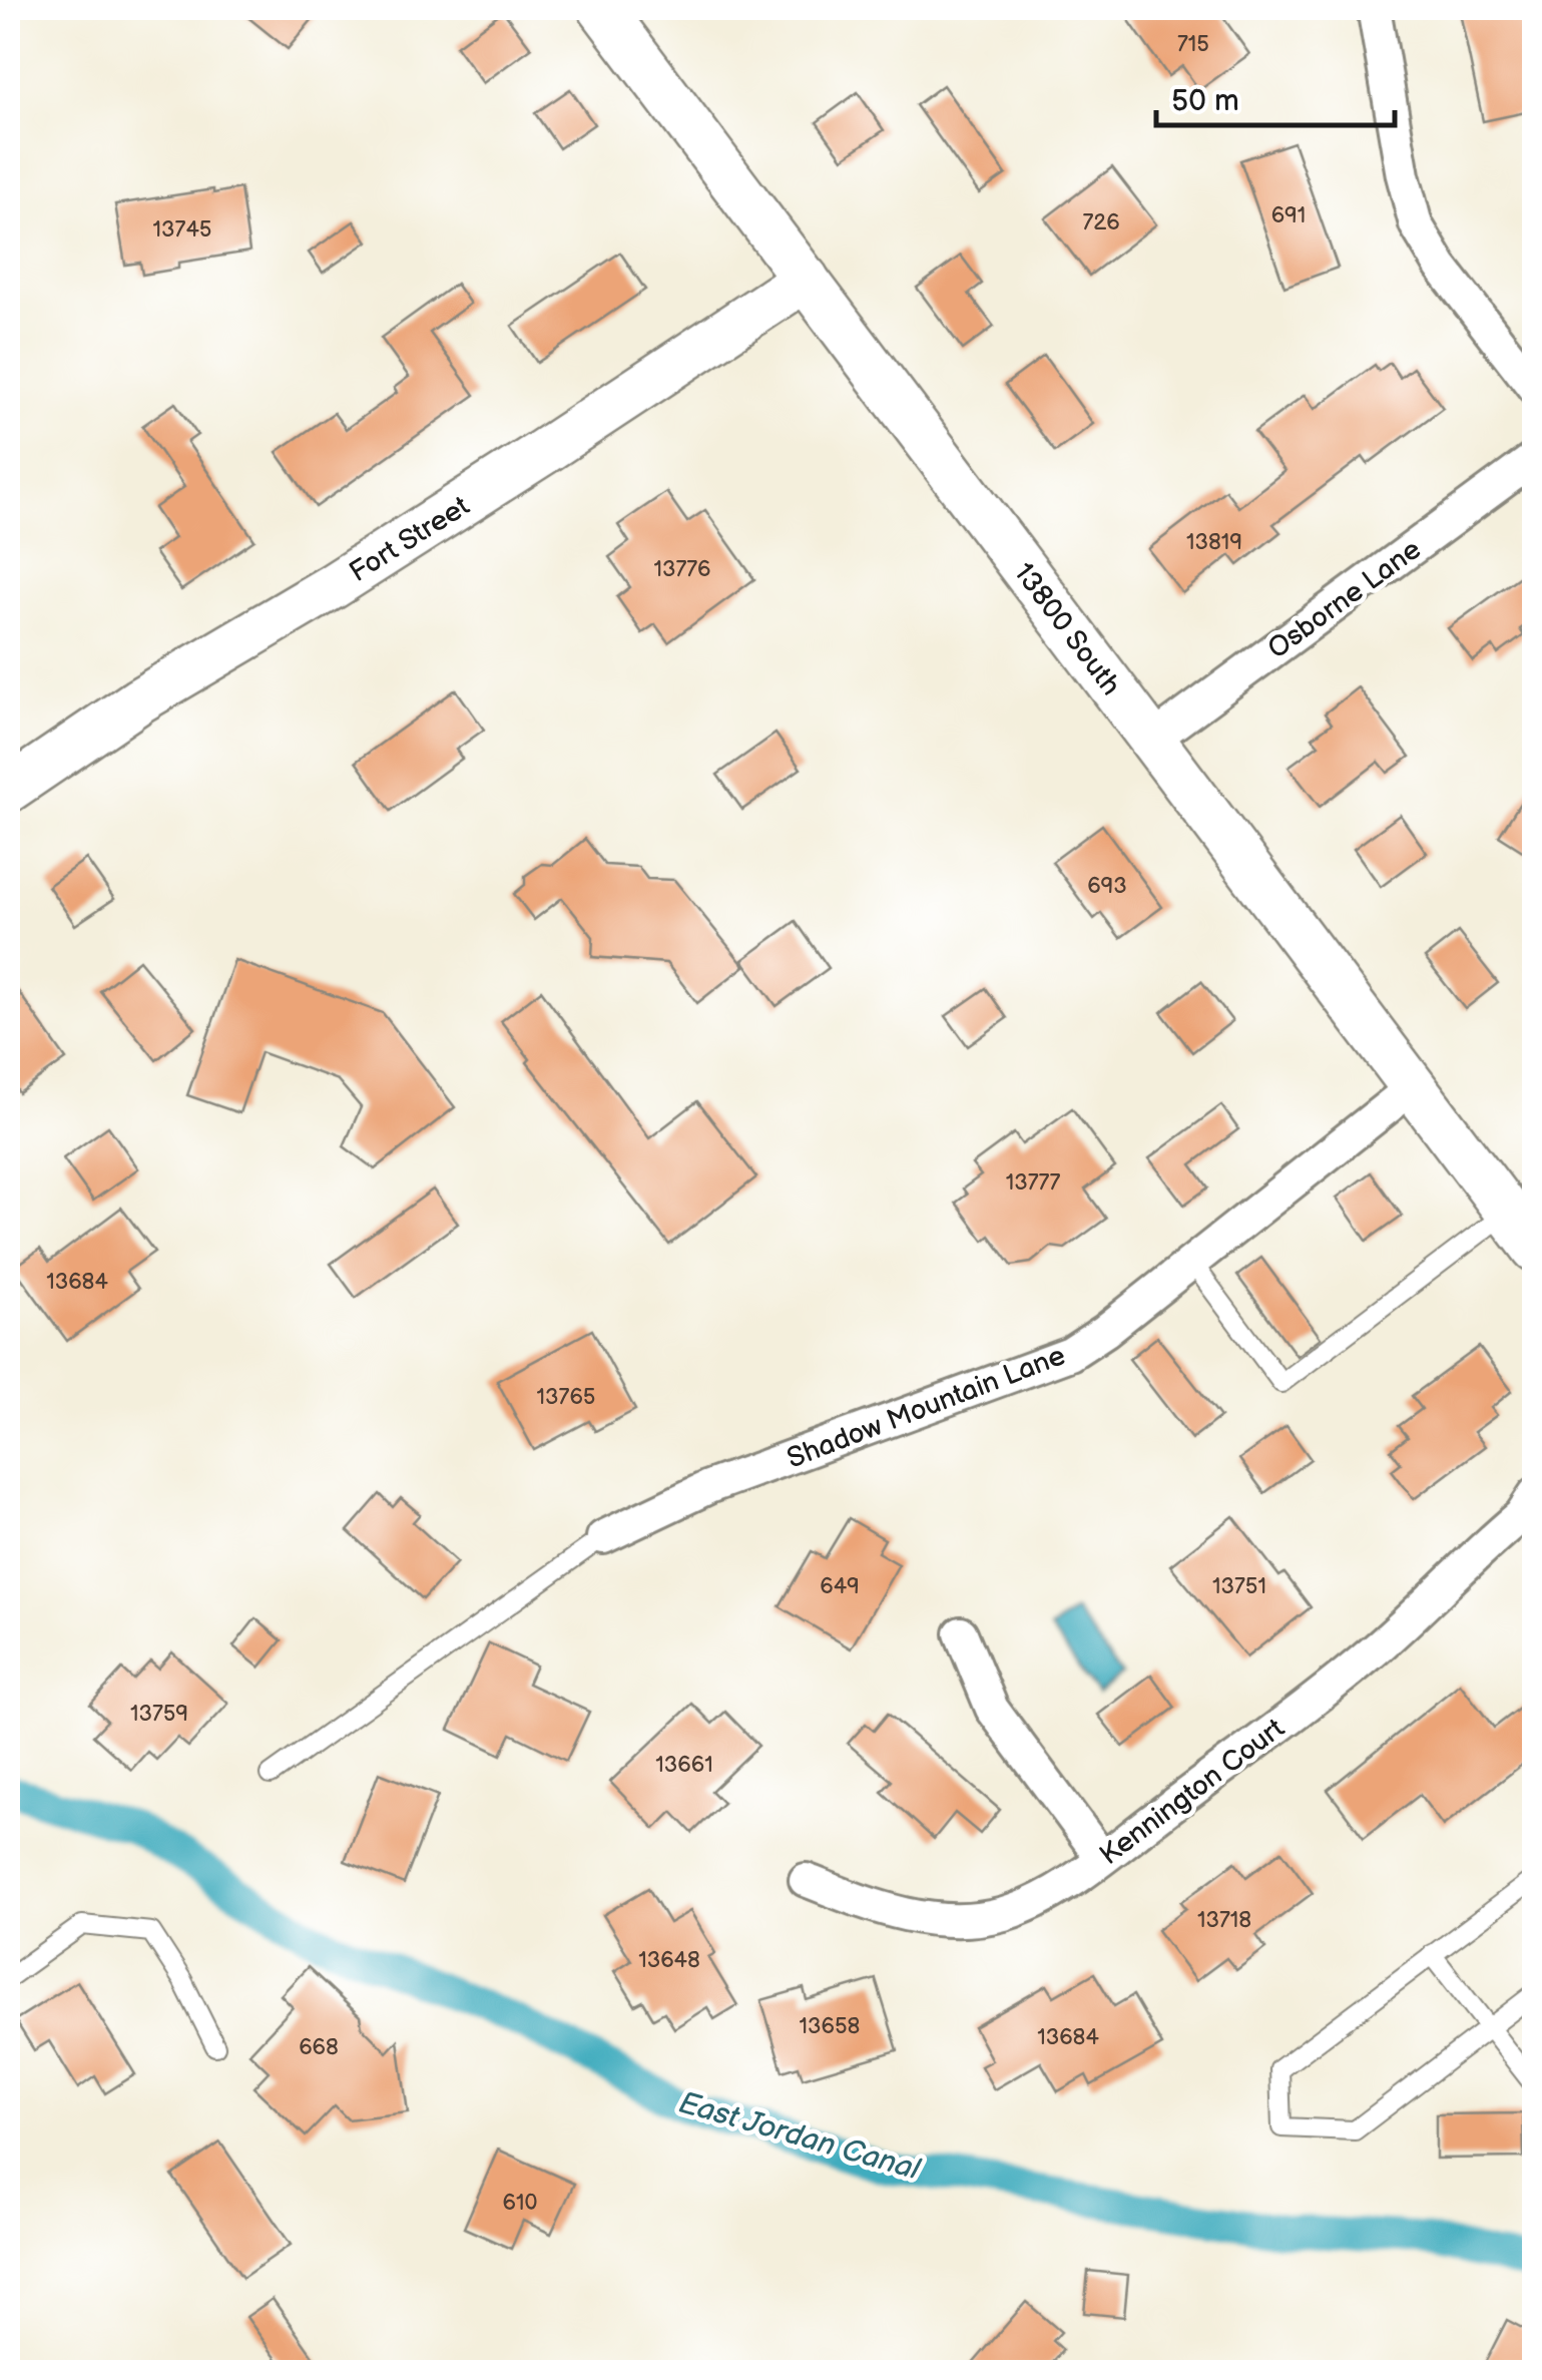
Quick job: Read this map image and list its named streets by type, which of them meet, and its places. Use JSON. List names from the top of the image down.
{
  "streets": {
    "main road": ["Fort Street", "13800 South"],
    "street": ["Osborne Lane", "Shadow Mountain Lane", "Kennington Court"]
  },
  "crossings": [
    ["Fort Street", "13800 South"],
    ["Osborne Lane", "13800 South"],
    ["13800 South", "Shadow Mountain Lane"]
  ],
  "water": ["East Jordan Canal"],
  "house_numbers": [
    "715",
    "691",
    "726",
    "13745",
    "13819",
    "13776",
    "693",
    "13777",
    "13684",
    "13765",
    "649",
    "13751",
    "13759",
    "13661",
    "13718",
    "13648",
    "13658",
    "13684",
    "668",
    "610"
  ],
  "scale_bar": "50 m"
}
